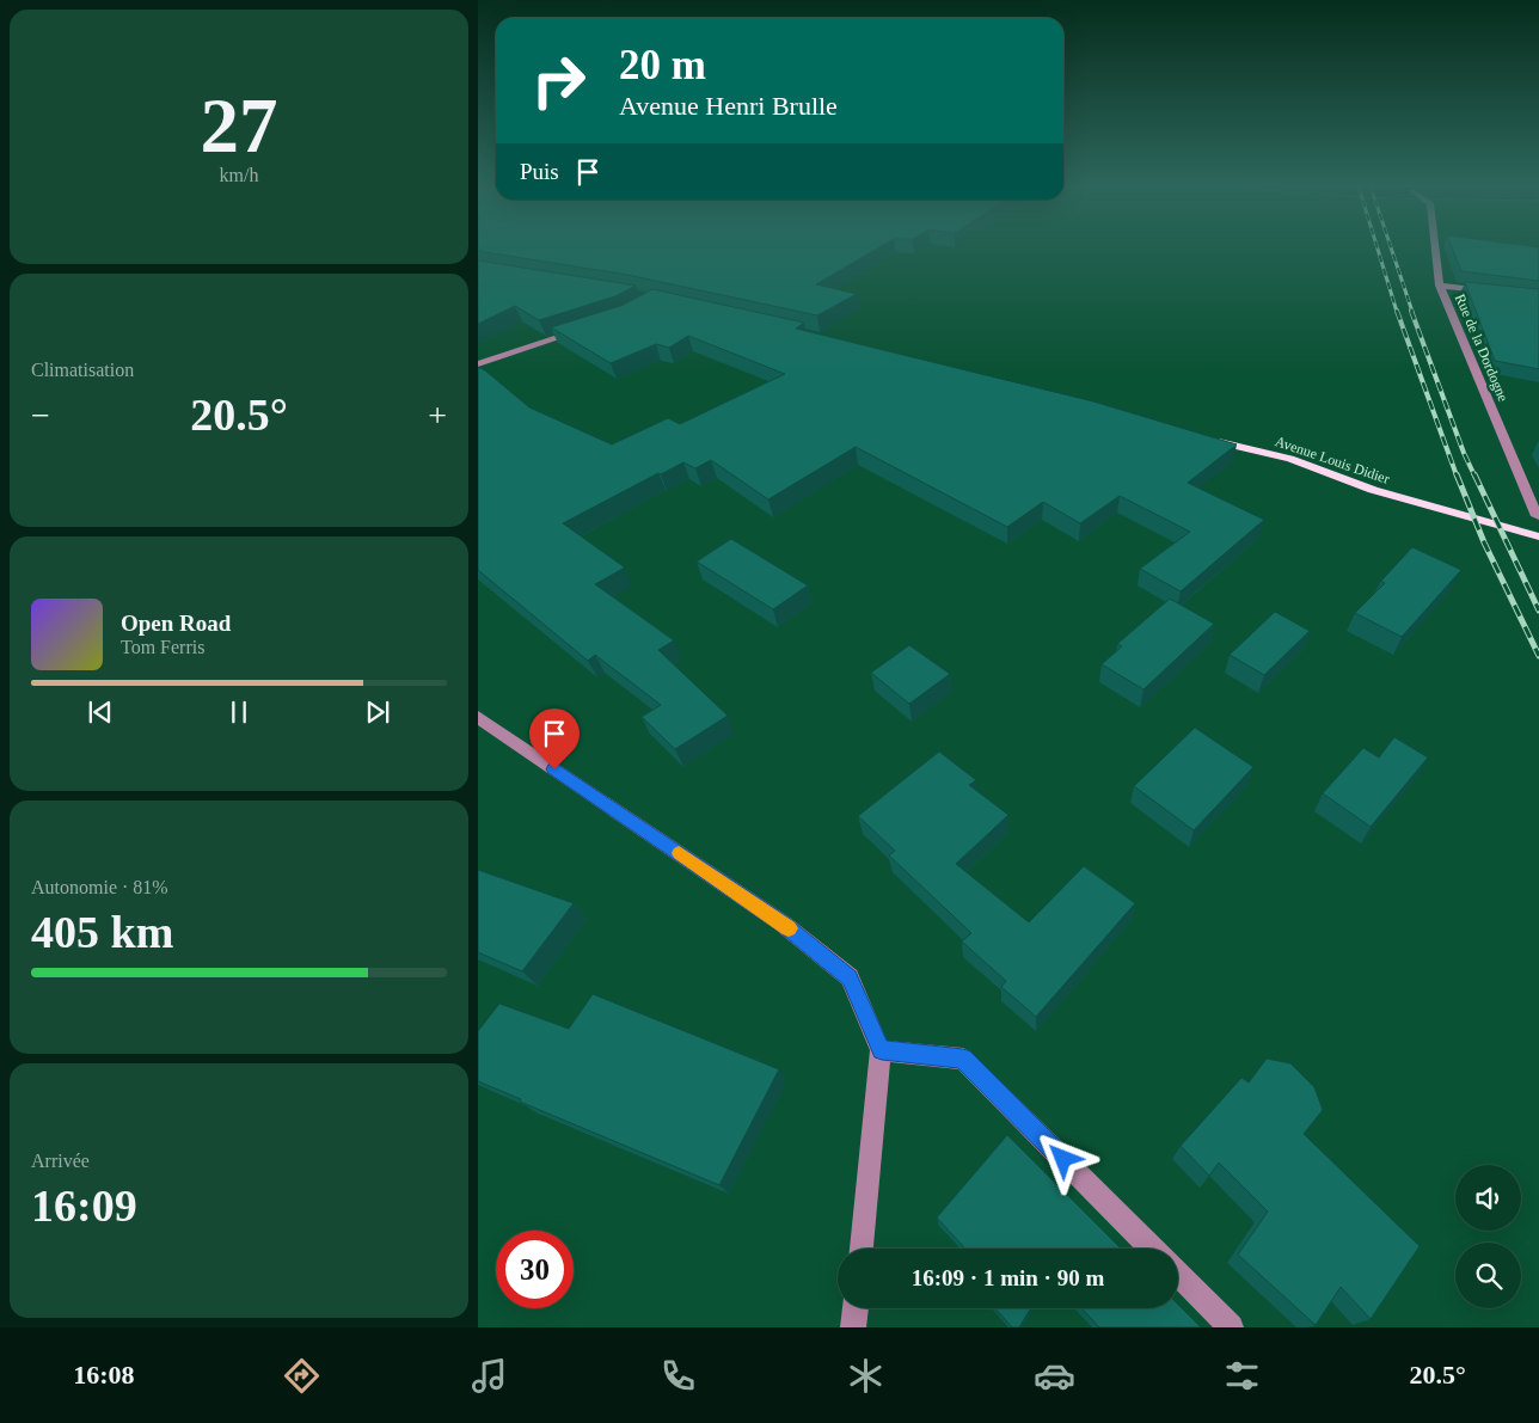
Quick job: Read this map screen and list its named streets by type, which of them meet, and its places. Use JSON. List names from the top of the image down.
{
  "streets": {
    "main road": ["Avenue Louis Didier"],
    "street": ["Rue de la Dordogne"]
  },
  "page": {
    "tile": [
      ["27", "km/h"],
      "Climatisation",
      ["Autonomie · 81%", "405 km"],
      ["Arrivée", "16:09"]
    ],
    "turn": ["20 m", "Avenue Henri Brulle"],
    "then": "Puis",
    "heat": ["−", "20.5°", "+"],
    "song": ["Open Road", "Tom Ferris"],
    "limit": "30",
    "trip": "16:09 · 1 min · 90 m",
    "tabs": ["16:08", "20.5°"]
  }
}
